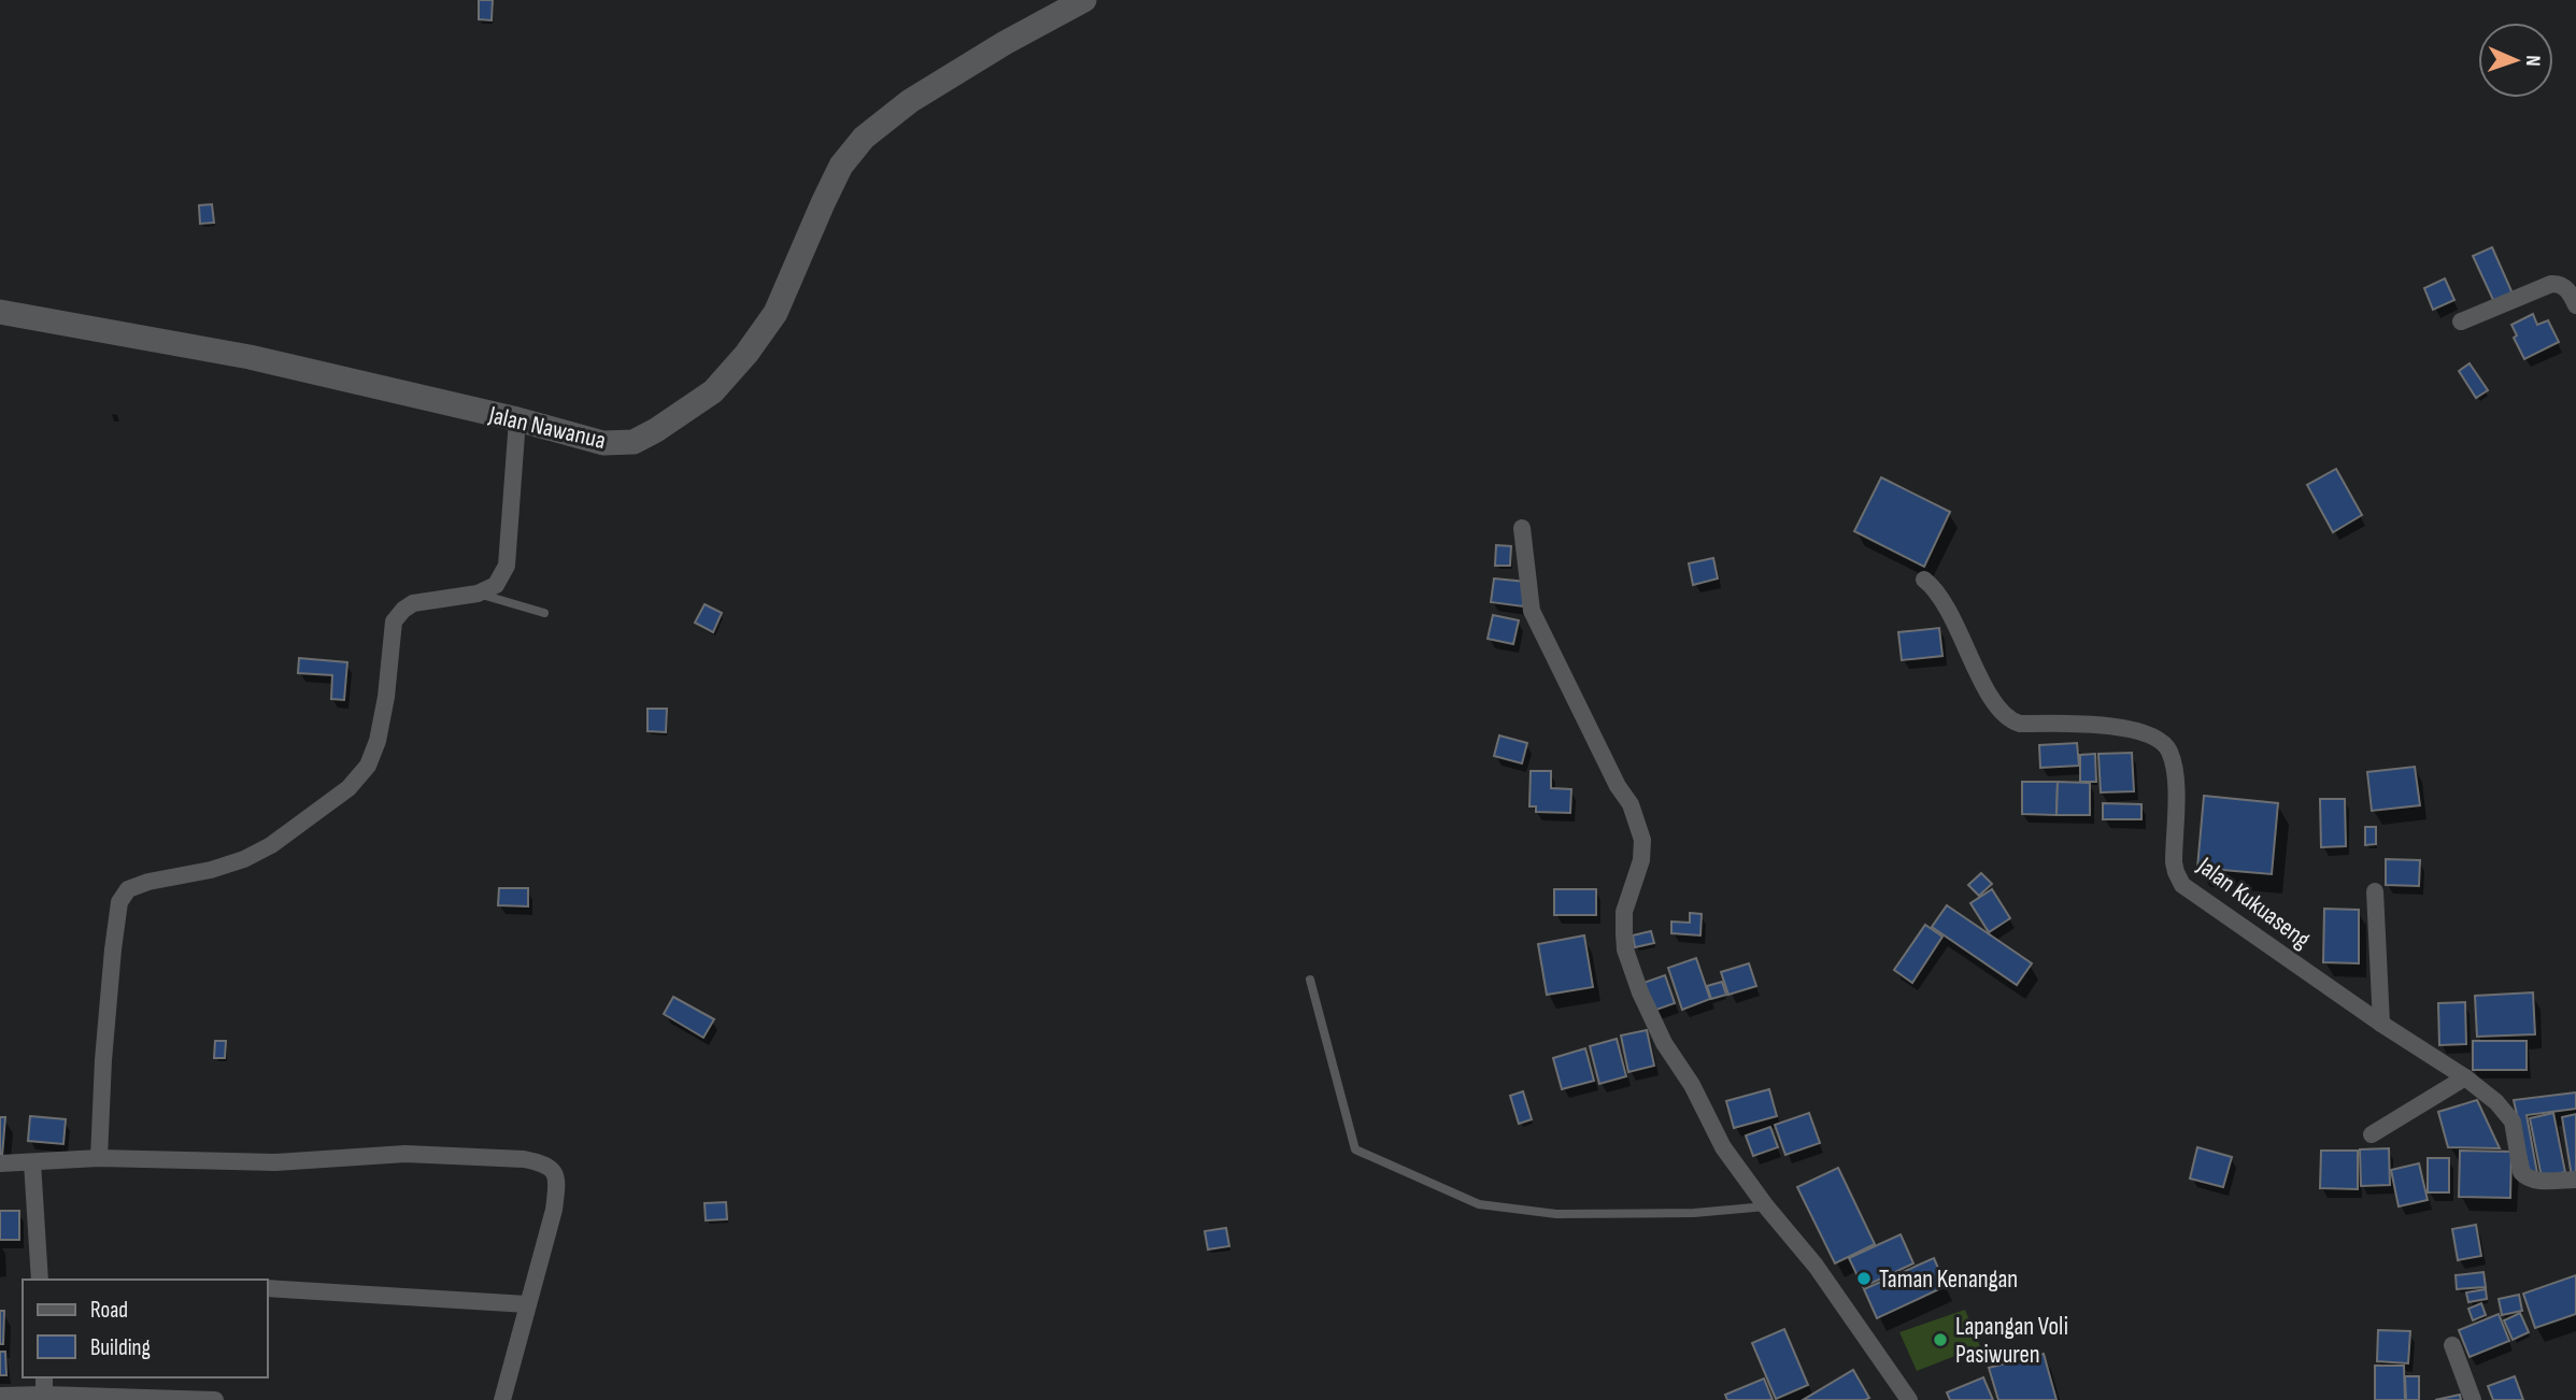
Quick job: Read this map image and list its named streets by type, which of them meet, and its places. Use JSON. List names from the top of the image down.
{
  "streets": {
    "street": ["Jalan Nawanua", "Jalan Kukuaseng"]
  },
  "places": ["Taman Kenangan", "Lapangan Voli Pasiwuren"],
  "legend": ["Road", "Building"],
  "north": "right"
}
